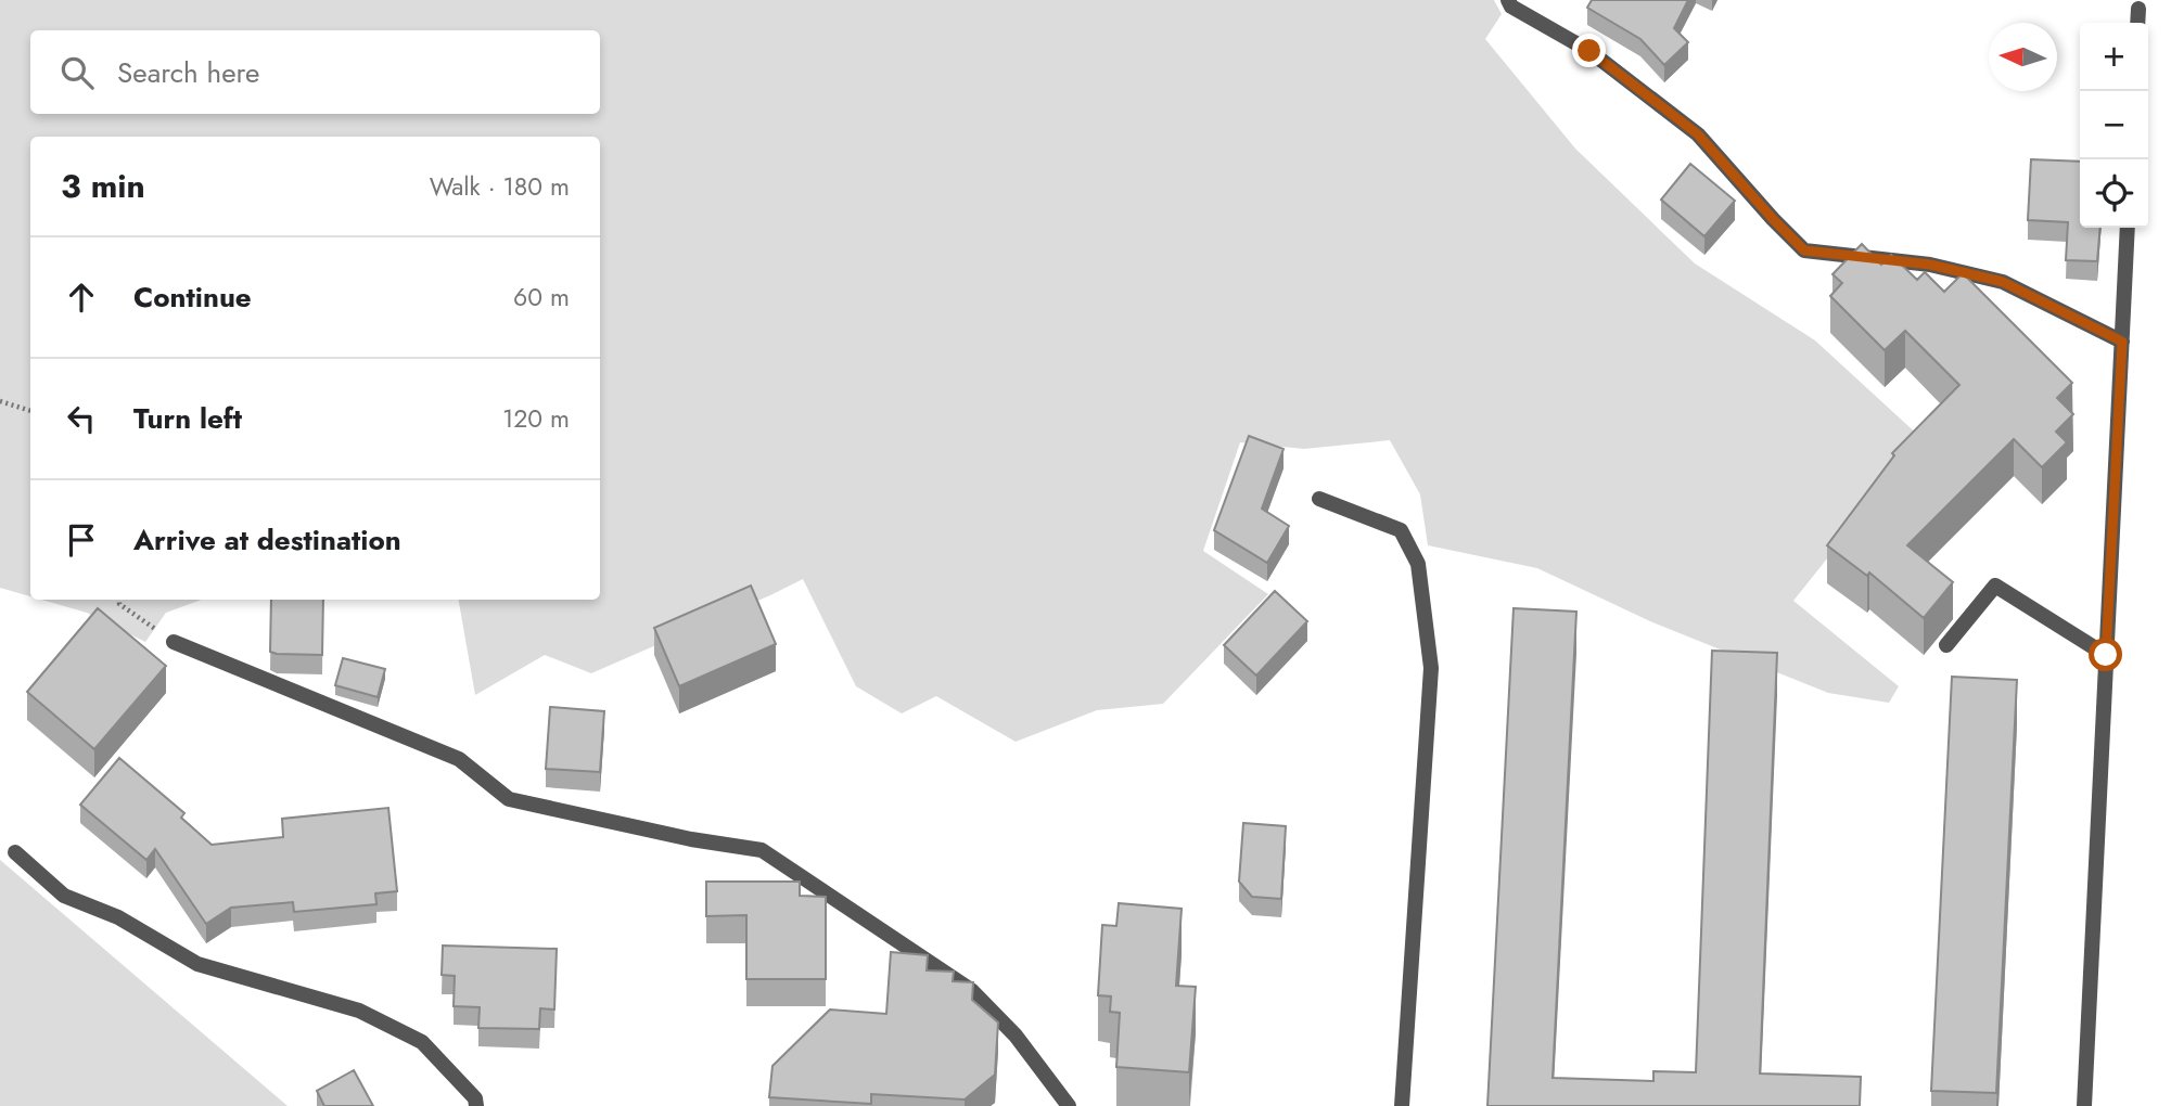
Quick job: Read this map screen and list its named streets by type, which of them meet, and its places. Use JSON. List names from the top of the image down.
{
  "north": "left",
  "page": {
    "map_buttons": ["+", "−"],
    "search": "Search here",
    "heading": ["3 min", "Walk · 180 m"],
    "list": [
      ["Continue", "60 m"],
      ["Turn left", "120 m"],
      "Arrive at destination"
    ]
  }
}
